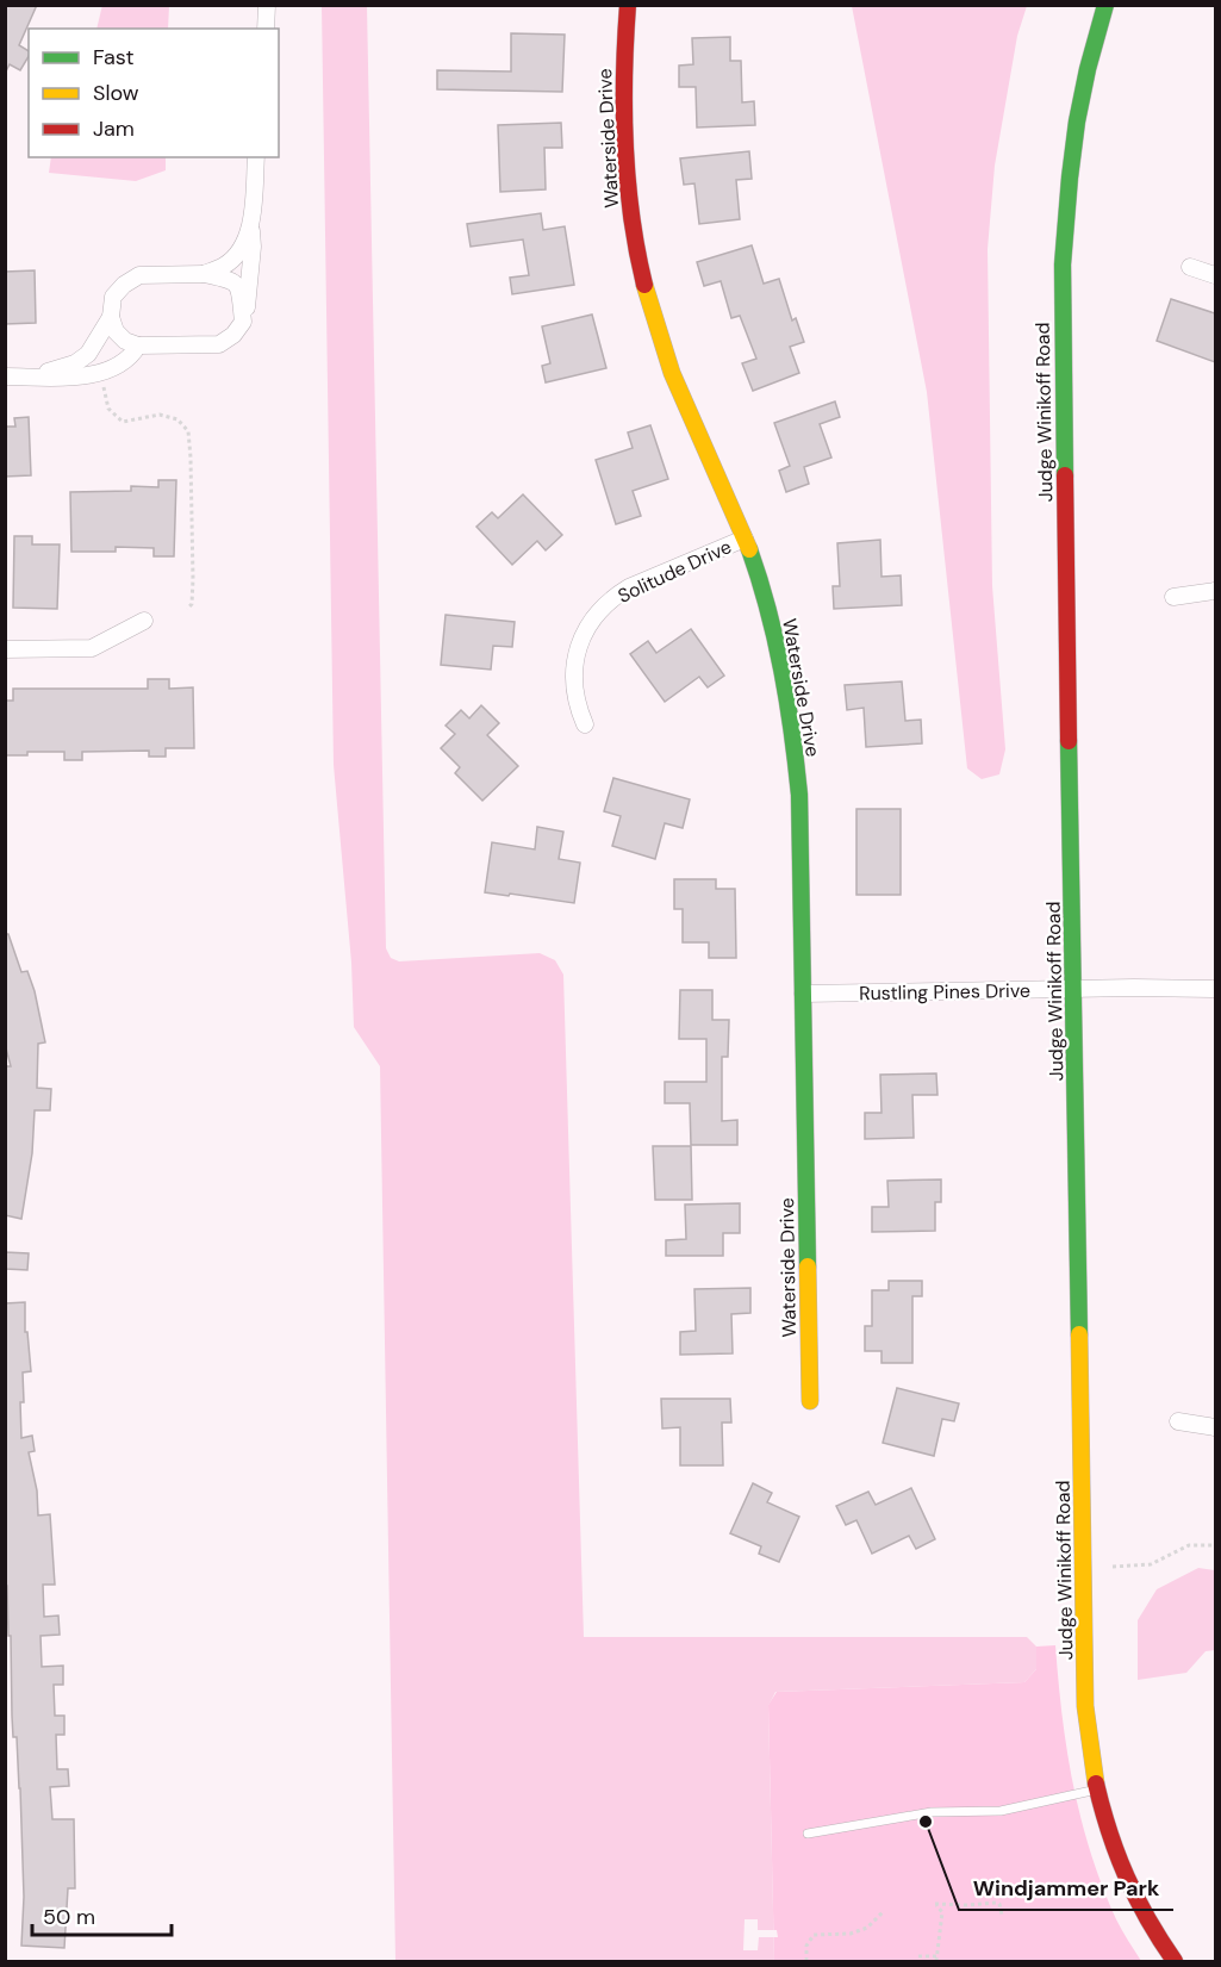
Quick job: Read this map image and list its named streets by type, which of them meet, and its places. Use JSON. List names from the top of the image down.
{
  "streets": {
    "street": [
      "Waterside Drive",
      "Judge Winikoff Road",
      "Solitude Drive",
      "Rustling Pines Drive"
    ]
  },
  "crossings": [
    ["Waterside Drive", "Solitude Drive"],
    ["Waterside Drive", "Rustling Pines Drive"],
    ["Judge Winikoff Road", "Rustling Pines Drive"]
  ],
  "places": ["Windjammer Park"],
  "legend": ["Fast", "Slow", "Jam"],
  "scale_bar": "50 m"
}
